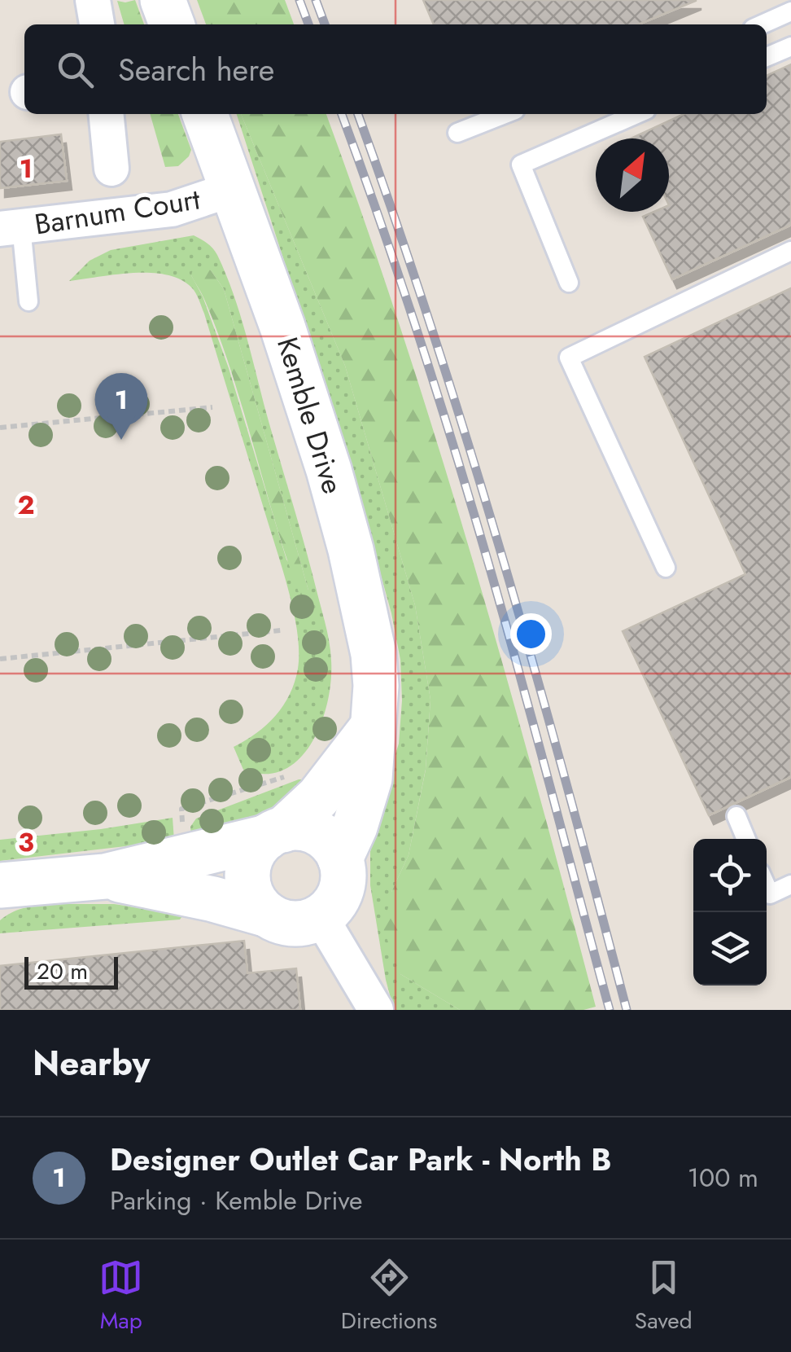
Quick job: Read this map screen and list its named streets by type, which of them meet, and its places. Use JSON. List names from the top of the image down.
{
  "streets": {
    "main road": ["Kemble Drive"],
    "street": ["Barnum Court"]
  },
  "crossings": [
    ["Barnum Court", "Kemble Drive"]
  ],
  "scale_bar": "20 m",
  "north": "top right",
  "page": {
    "search": "Search here",
    "pins": "1",
    "scale": "20 m",
    "heading": "Nearby",
    "list": [
      {
        "mark": "1",
        "name": "Designer Outlet Car Park - North B",
        "note": "Parking · Kemble Drive",
        "value": "100 m"
      }
    ],
    "nav": ["Map", "Directions", "Saved"]
  },
  "grid": {
    "rows": ["1", "2", "3"]
  }
}
